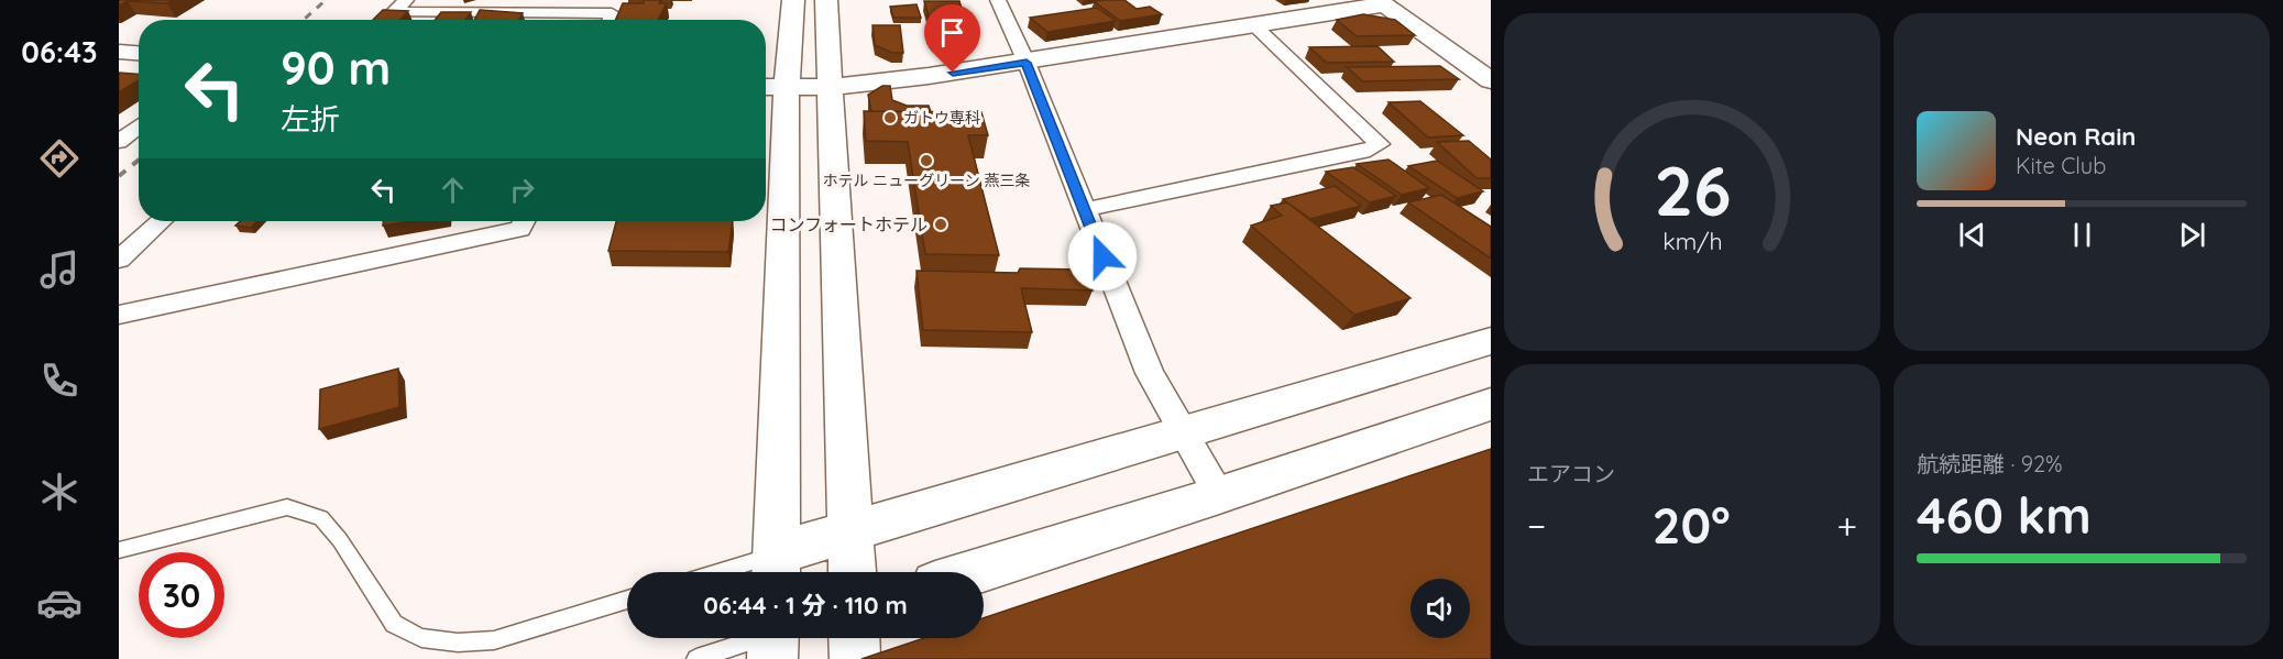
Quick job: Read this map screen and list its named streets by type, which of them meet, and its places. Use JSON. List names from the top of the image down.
{
  "places": ["ガトウ専科", "ホテル ニューグリーン 燕三条", "コンフォートホテル"],
  "page": {
    "tabs": "06:43",
    "turn": ["90 m", "左折"],
    "song": ["Neon Rain", "Kite Club"],
    "tile": [
      "エアコン",
      ["航続距離 · 92%", "460 km"]
    ],
    "heat": ["−", "20°", "+"],
    "limit": "30",
    "trip": "06:44 · 1 分 · 110 m",
    "gauge": ["26", "km/h"]
  }
}
